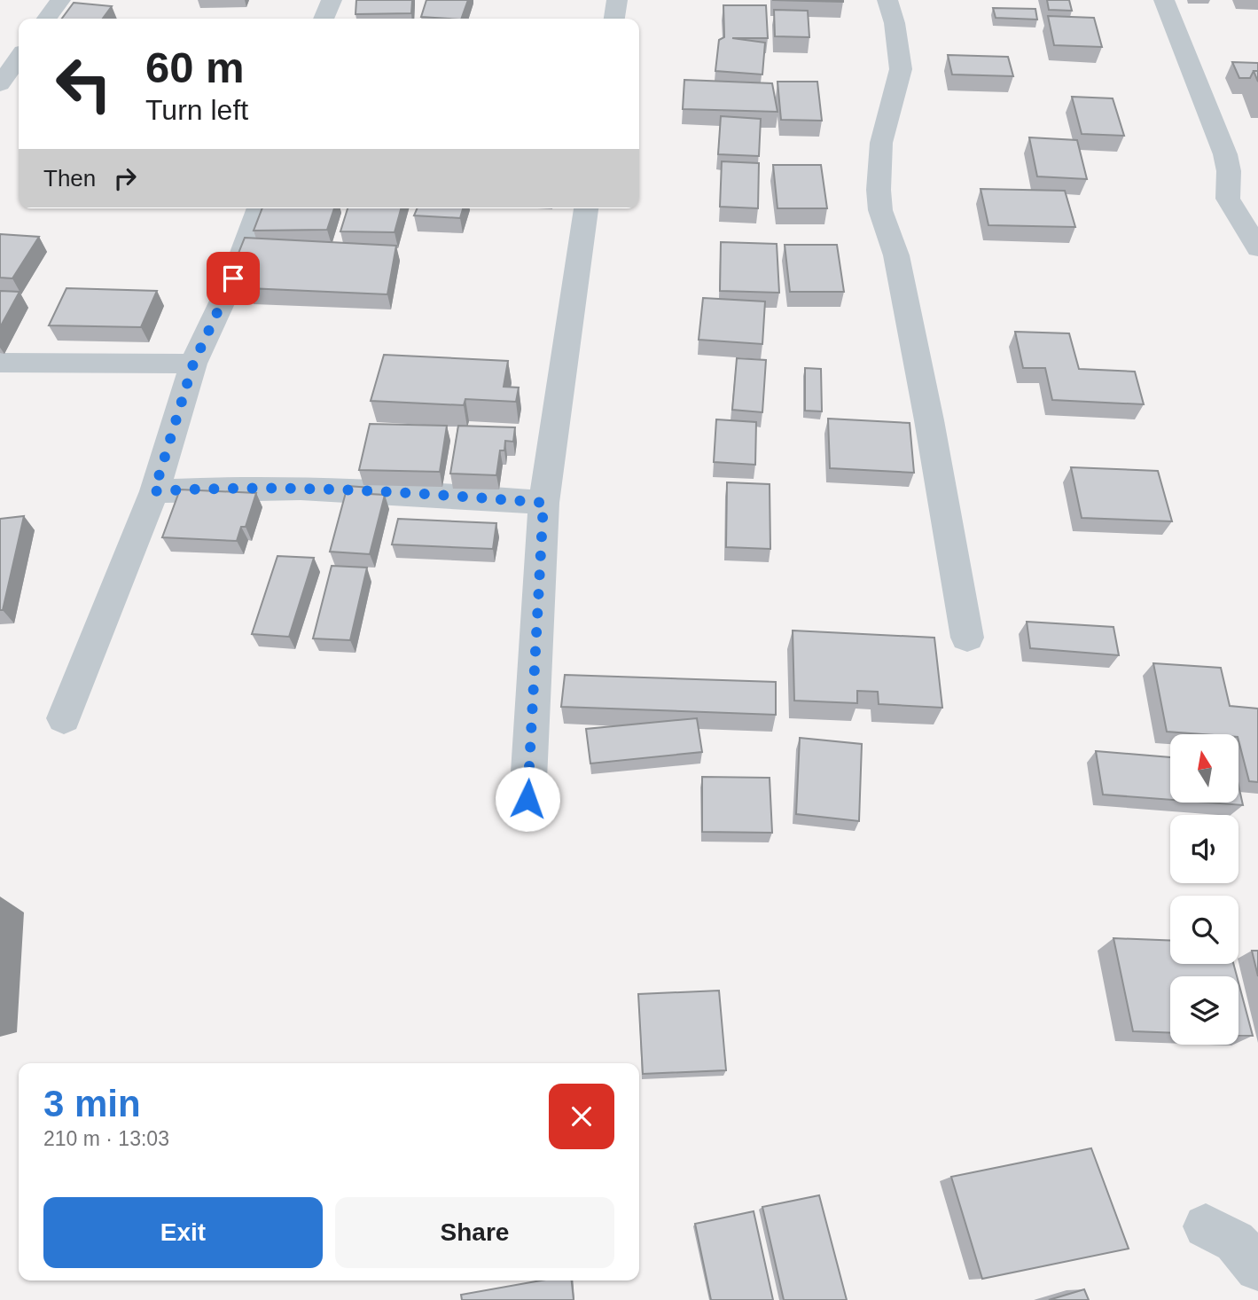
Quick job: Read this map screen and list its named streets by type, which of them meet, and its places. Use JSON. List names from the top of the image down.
{
  "north": "top",
  "page": {
    "turn": ["60 m", "Turn left"],
    "then": "Then",
    "heading": ["3 min", "210 m · 13:03"],
    "buttons": ["Exit", "Share"]
  }
}
